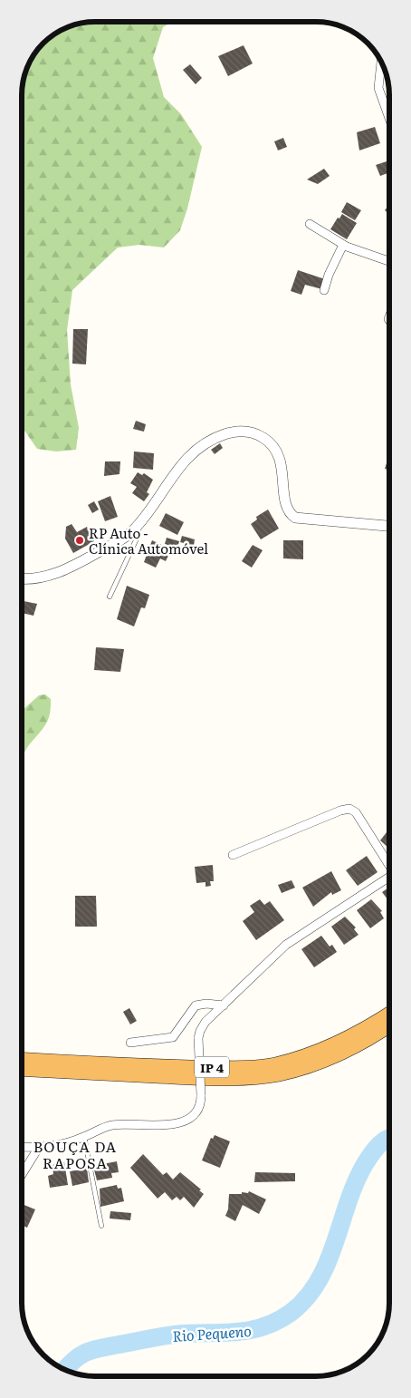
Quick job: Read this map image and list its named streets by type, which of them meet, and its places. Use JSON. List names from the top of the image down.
{
  "streets": {
    "highway": ["IP 4"]
  },
  "districts": ["BOUÇA DA RAPOSA"],
  "water": ["Rio Pequeno"],
  "places": ["RP Auto - Clínica Automóvel"]
}
